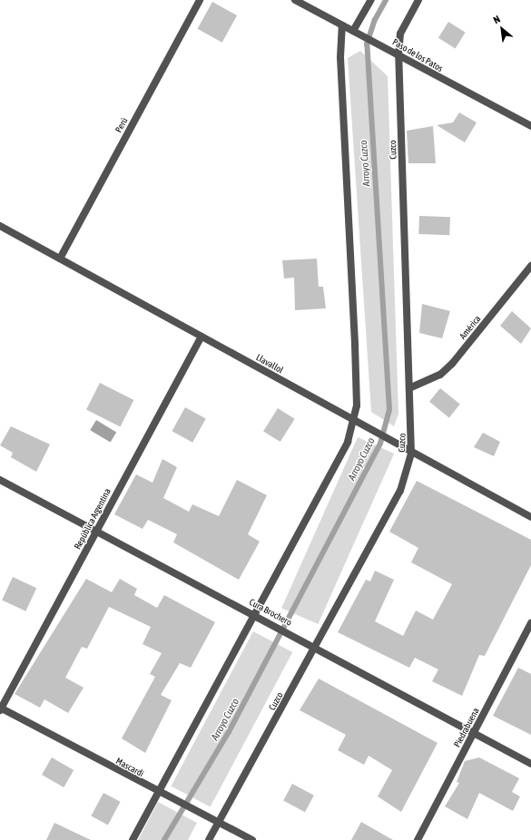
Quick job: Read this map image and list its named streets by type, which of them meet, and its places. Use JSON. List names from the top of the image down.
{
  "streets": {
    "street": [
      "Paso de los Patos",
      "Perú",
      "Cuzco",
      "América",
      "Llavallol",
      "República Argentina",
      "Cura Brochero",
      "Piedrabuena",
      "Mascardi"
    ]
  },
  "crossings": [
    ["Paso de los Patos", "Cuzco"],
    ["Perú", "Llavallol"],
    ["Cuzco", "América"],
    ["Cuzco", "Llavallol"],
    ["Cuzco", "Cura Brochero"],
    ["Cuzco", "Mascardi"],
    ["Llavallol", "República Argentina"],
    ["República Argentina", "Cura Brochero"],
    ["República Argentina", "Mascardi"],
    ["Cura Brochero", "Piedrabuena"]
  ],
  "water": ["Arroyo Cuzco"],
  "north": "top left"
}
